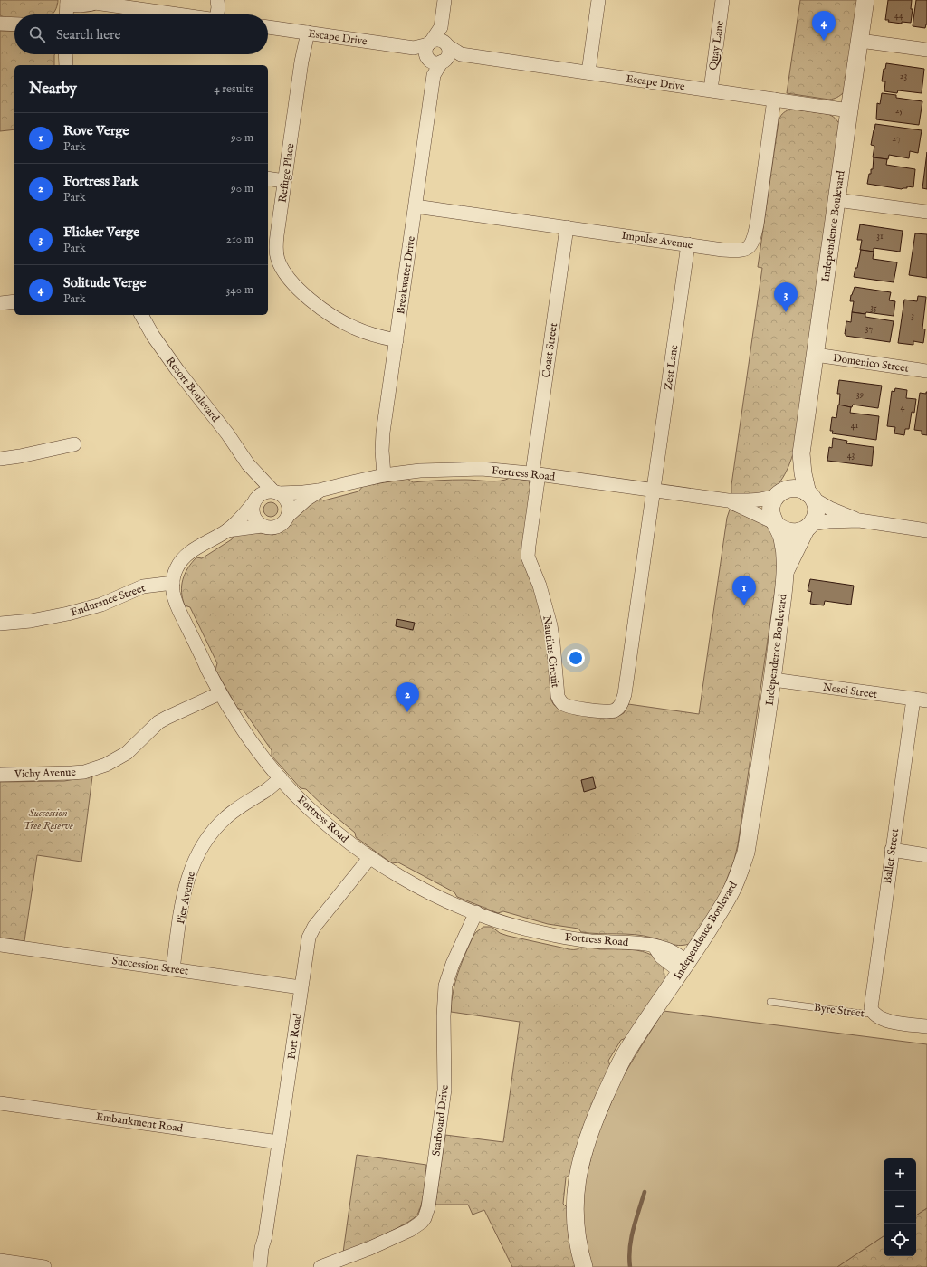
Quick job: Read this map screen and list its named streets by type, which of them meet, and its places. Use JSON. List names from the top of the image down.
{
  "streets": {
    "street": [
      "Escape Drive",
      "Quay Lane",
      "Refuge Place",
      "Independence Boulevard",
      "Impulse Avenue",
      "Breakwater Drive",
      "Coast Street",
      "Domenico Street",
      "Zest Lane",
      "Resort Boulevard",
      "Fortress Road",
      "Endurance Street",
      "Nautilus Circuit",
      "Nesci Street",
      "Vichy Avenue",
      "Ballet Street",
      "Pier Avenue",
      "Succession Street",
      "Byre Street",
      "Port Road",
      "Starboard Drive",
      "Embankment Road"
    ]
  },
  "crossings": [
    ["Escape Drive", "Quay Lane"],
    ["Escape Drive", "Refuge Place"],
    ["Escape Drive", "Independence Boulevard"],
    ["Escape Drive", "Impulse Avenue"],
    ["Escape Drive", "Breakwater Drive"],
    ["Refuge Place", "Breakwater Drive"],
    ["Independence Boulevard", "Domenico Street"],
    ["Independence Boulevard", "Fortress Road"],
    ["Independence Boulevard", "Nesci Street"],
    ["Impulse Avenue", "Breakwater Drive"],
    ["Impulse Avenue", "Coast Street"],
    ["Impulse Avenue", "Zest Lane"],
    ["Breakwater Drive", "Fortress Road"],
    ["Coast Street", "Fortress Road"],
    ["Coast Street", "Nautilus Circuit"],
    ["Zest Lane", "Fortress Road"],
    ["Zest Lane", "Nautilus Circuit"],
    ["Resort Boulevard", "Fortress Road"],
    ["Fortress Road", "Endurance Street"],
    ["Fortress Road", "Nautilus Circuit"],
    ["Fortress Road", "Vichy Avenue"],
    ["Fortress Road", "Pier Avenue"],
    ["Fortress Road", "Port Road"],
    ["Fortress Road", "Starboard Drive"],
    ["Nesci Street", "Ballet Street"],
    ["Ballet Street", "Byre Street"],
    ["Pier Avenue", "Succession Street"],
    ["Succession Street", "Port Road"],
    ["Port Road", "Embankment Road"]
  ],
  "parks": ["Succession Tree Reserve"],
  "house_numbers": [
    "44",
    "23",
    "25",
    "27",
    "31",
    "35",
    "3",
    "37",
    "39",
    "4",
    "41",
    "43"
  ],
  "page": {
    "pins": [
      "4",
      "3",
      "1",
      "2"
    ],
    "search": "Search here",
    "heading": ["Nearby", "4 results"],
    "list": [
      {
        "mark": "1",
        "name": "Rove Verge",
        "note": "Park",
        "value": "90 m"
      },
      {
        "mark": "2",
        "name": "Fortress Park",
        "note": "Park",
        "value": "90 m"
      },
      {
        "mark": "3",
        "name": "Flicker Verge",
        "note": "Park",
        "value": "210 m"
      },
      {
        "mark": "4",
        "name": "Solitude Verge",
        "note": "Park",
        "value": "340 m"
      }
    ],
    "map_buttons": ["+", "−"]
  }
}
